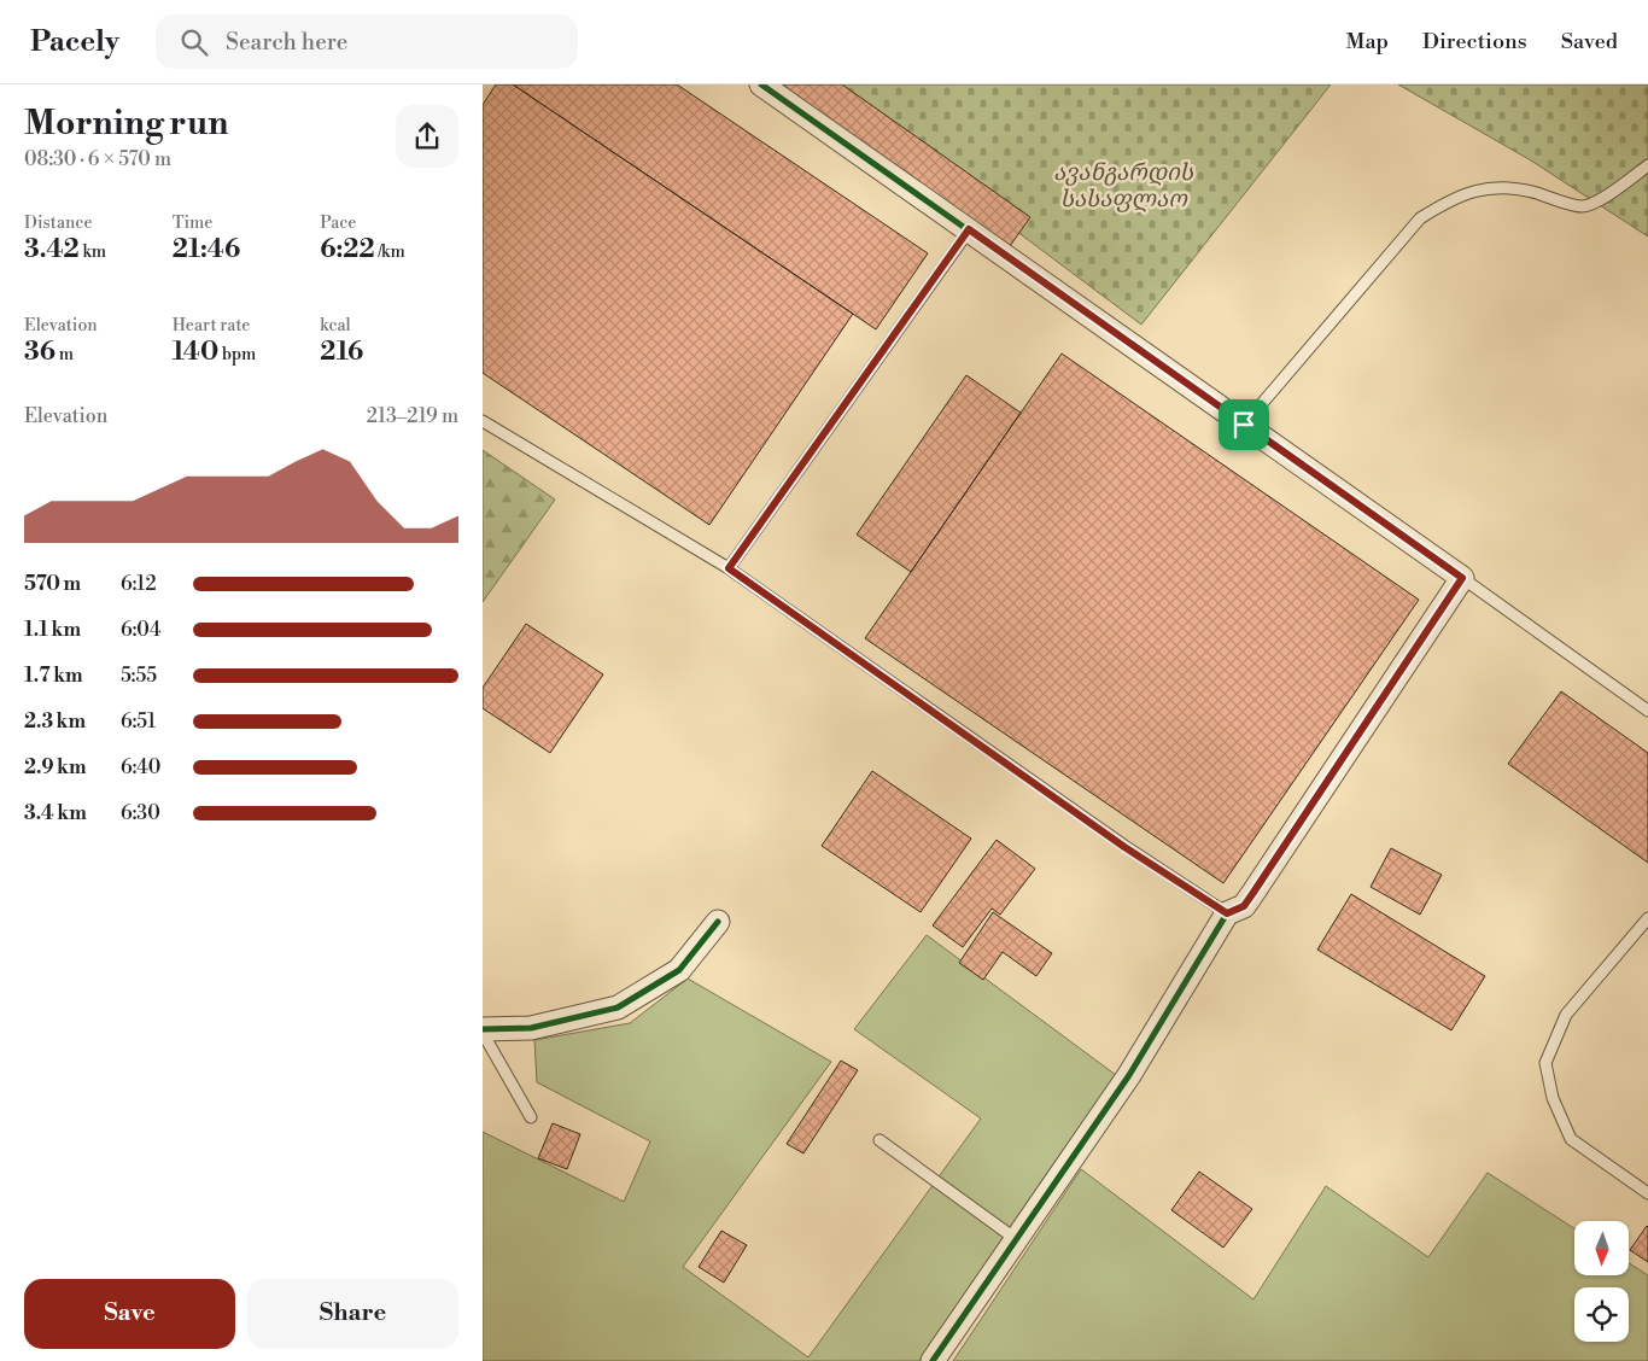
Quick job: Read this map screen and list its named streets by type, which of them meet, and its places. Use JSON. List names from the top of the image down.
{
  "parks": ["ავანგარდის სასაფლაო"],
  "north": "bottom",
  "page": {
    "header": "Pacely",
    "search": "Search here",
    "nav": ["Map", "Directions", "Saved"],
    "heading": ["Morning run", "08:30 · 6 × 570 m"],
    "stats": [
      ["Distance", "3.42 km"],
      ["Time", "21:46"],
      ["Pace", "6:22 /km"],
      ["Elevation", "36 m"],
      ["Heart rate", "140 bpm"],
      ["kcal", "216"]
    ],
    "chart": ["Elevation", "213–219 m"],
    "list": [
      {
        "name": "570 m",
        "note": "6:12"
      },
      {
        "name": "1.1 km",
        "note": "6:04"
      },
      {
        "name": "1.7 km",
        "note": "5:55"
      },
      {
        "name": "2.3 km",
        "note": "6:51"
      },
      {
        "name": "2.9 km",
        "note": "6:40"
      },
      {
        "name": "3.4 km",
        "note": "6:30"
      }
    ],
    "buttons": ["Save", "Share"]
  }
}
